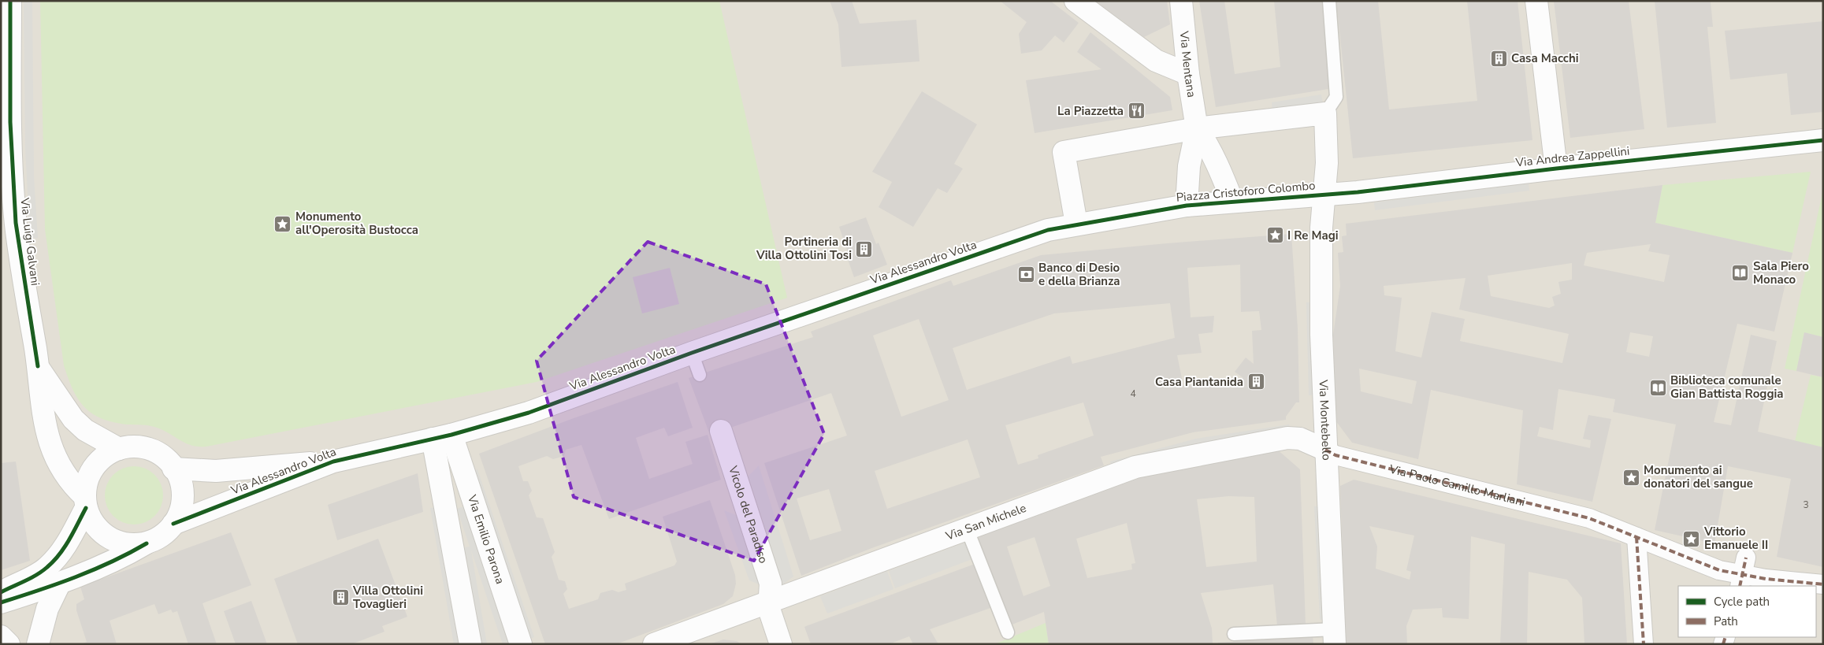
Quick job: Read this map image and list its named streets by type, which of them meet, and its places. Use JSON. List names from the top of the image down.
{
  "streets": {
    "street": [
      "Via Mentana",
      "Via Andrea Zappellini",
      "Piazza Cristoforo Colombo",
      "Via Luigi Galvani",
      "Via Alessandro Volta",
      "Via Montebello",
      "Via Paolo Camillo Marliani",
      "Vicolo del Paradiso",
      "Via San Michele",
      "Via Emilio Parona"
    ]
  },
  "crossings": [
    ["Via Mentana", "Piazza Cristoforo Colombo"],
    ["Via Andrea Zappellini", "Piazza Cristoforo Colombo"],
    ["Via Andrea Zappellini", "Via Montebello"],
    ["Piazza Cristoforo Colombo", "Via Alessandro Volta"],
    ["Piazza Cristoforo Colombo", "Via Montebello"],
    ["Via Luigi Galvani", "Via Alessandro Volta"],
    ["Via Alessandro Volta", "Via Emilio Parona"],
    ["Via Montebello", "Via Paolo Camillo Marliani"],
    ["Via Montebello", "Via San Michele"],
    ["Via Paolo Camillo Marliani", "Via San Michele"],
    ["Vicolo del Paradiso", "Via San Michele"]
  ],
  "places": {
    "building": [
      "Casa Macchi",
      "Portineria di Villa Ottolini Tosi",
      "Casa Piantanida",
      "Villa Ottolini Tovaglieri"
    ],
    "restaurant": ["La Piazzetta"],
    "place": [
      "Monumento all'Operosità Bustocca",
      "I Re Magi",
      "Monumento ai donatori del sangue",
      "Vittorio Emanuele II"
    ],
    "library": ["Sala Piero Monaco", "Biblioteca comunale Gian Battista Roggia"],
    "bank": ["Banco di Desio e della Brianza"]
  },
  "house_numbers": ["4", "3"],
  "legend": ["Cycle path", "Path"]
}
